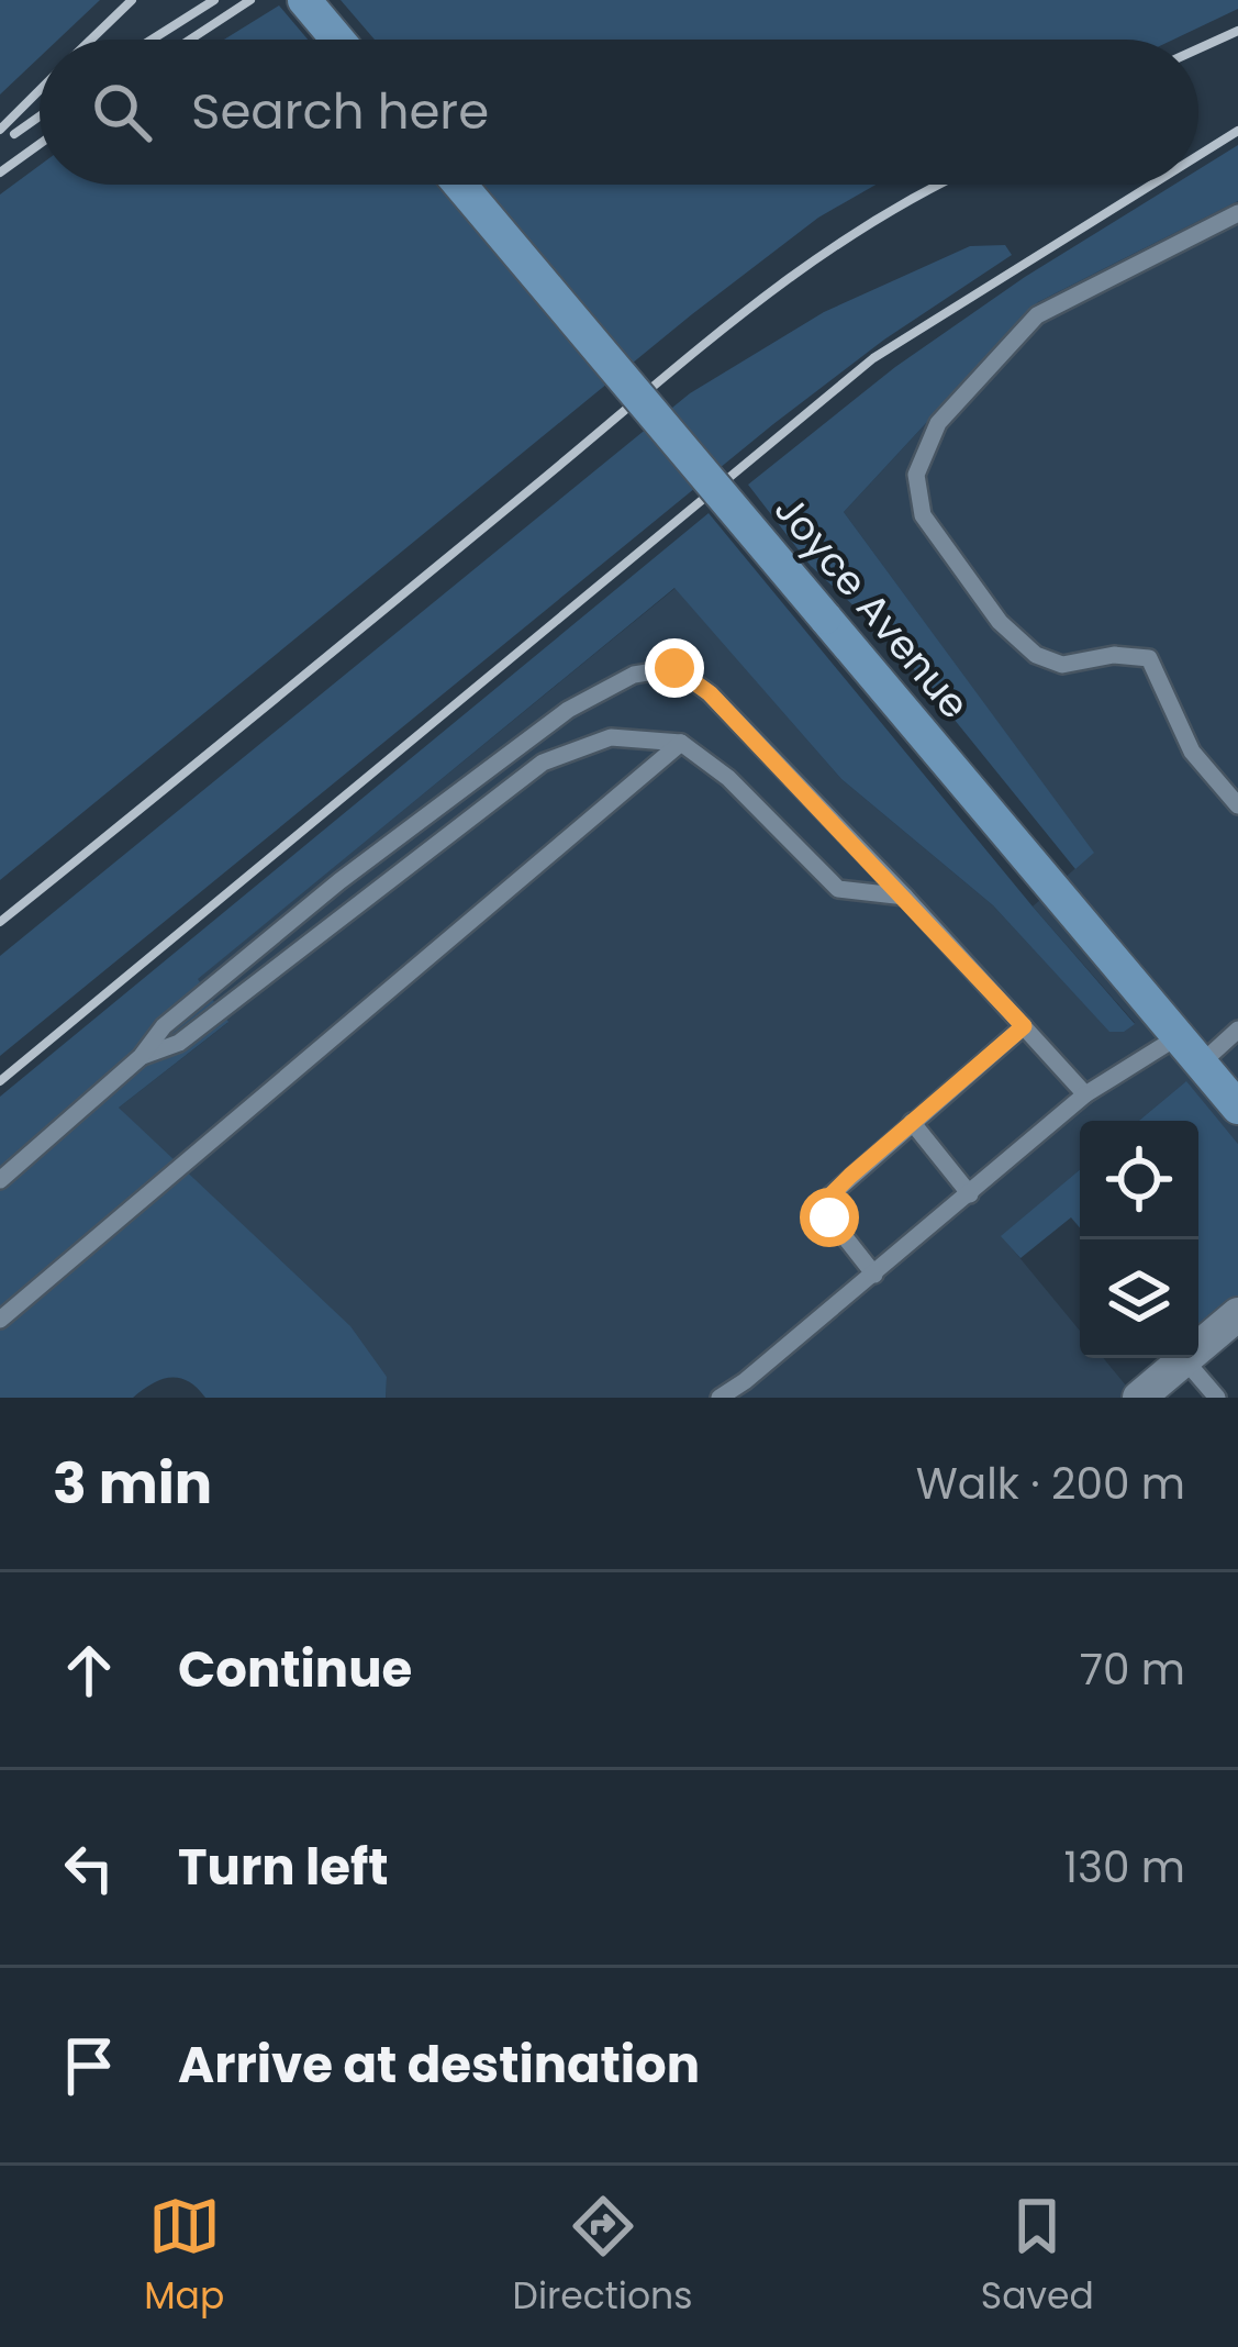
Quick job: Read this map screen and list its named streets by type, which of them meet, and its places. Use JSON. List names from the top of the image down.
{
  "streets": {
    "street": ["Joyce Avenue"]
  },
  "page": {
    "search": "Search here",
    "heading": ["3 min", "Walk · 200 m"],
    "list": [
      ["Continue", "70 m"],
      ["Turn left", "130 m"],
      "Arrive at destination"
    ],
    "nav": ["Map", "Directions", "Saved"]
  }
}
